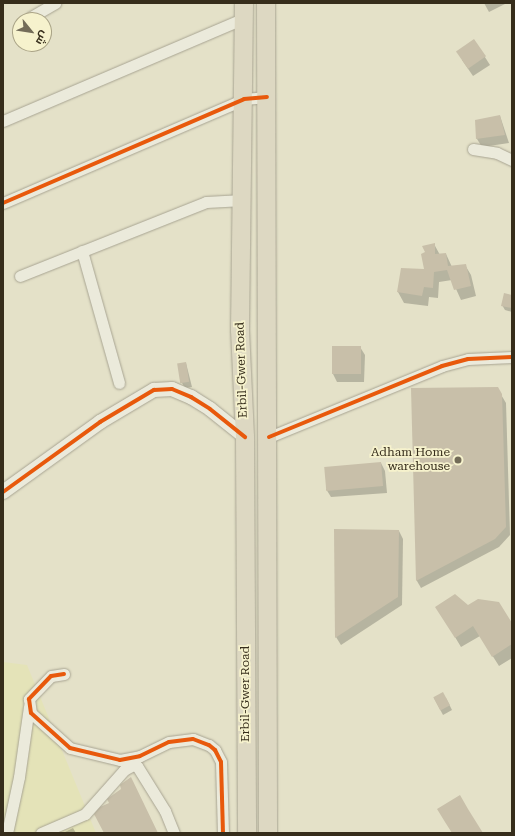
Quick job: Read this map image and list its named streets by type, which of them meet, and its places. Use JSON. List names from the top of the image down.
{
  "streets": {
    "highway": ["Erbil-Gwer Road"]
  },
  "places": ["Adham Home warehouse"],
  "north": "bottom right"
}
